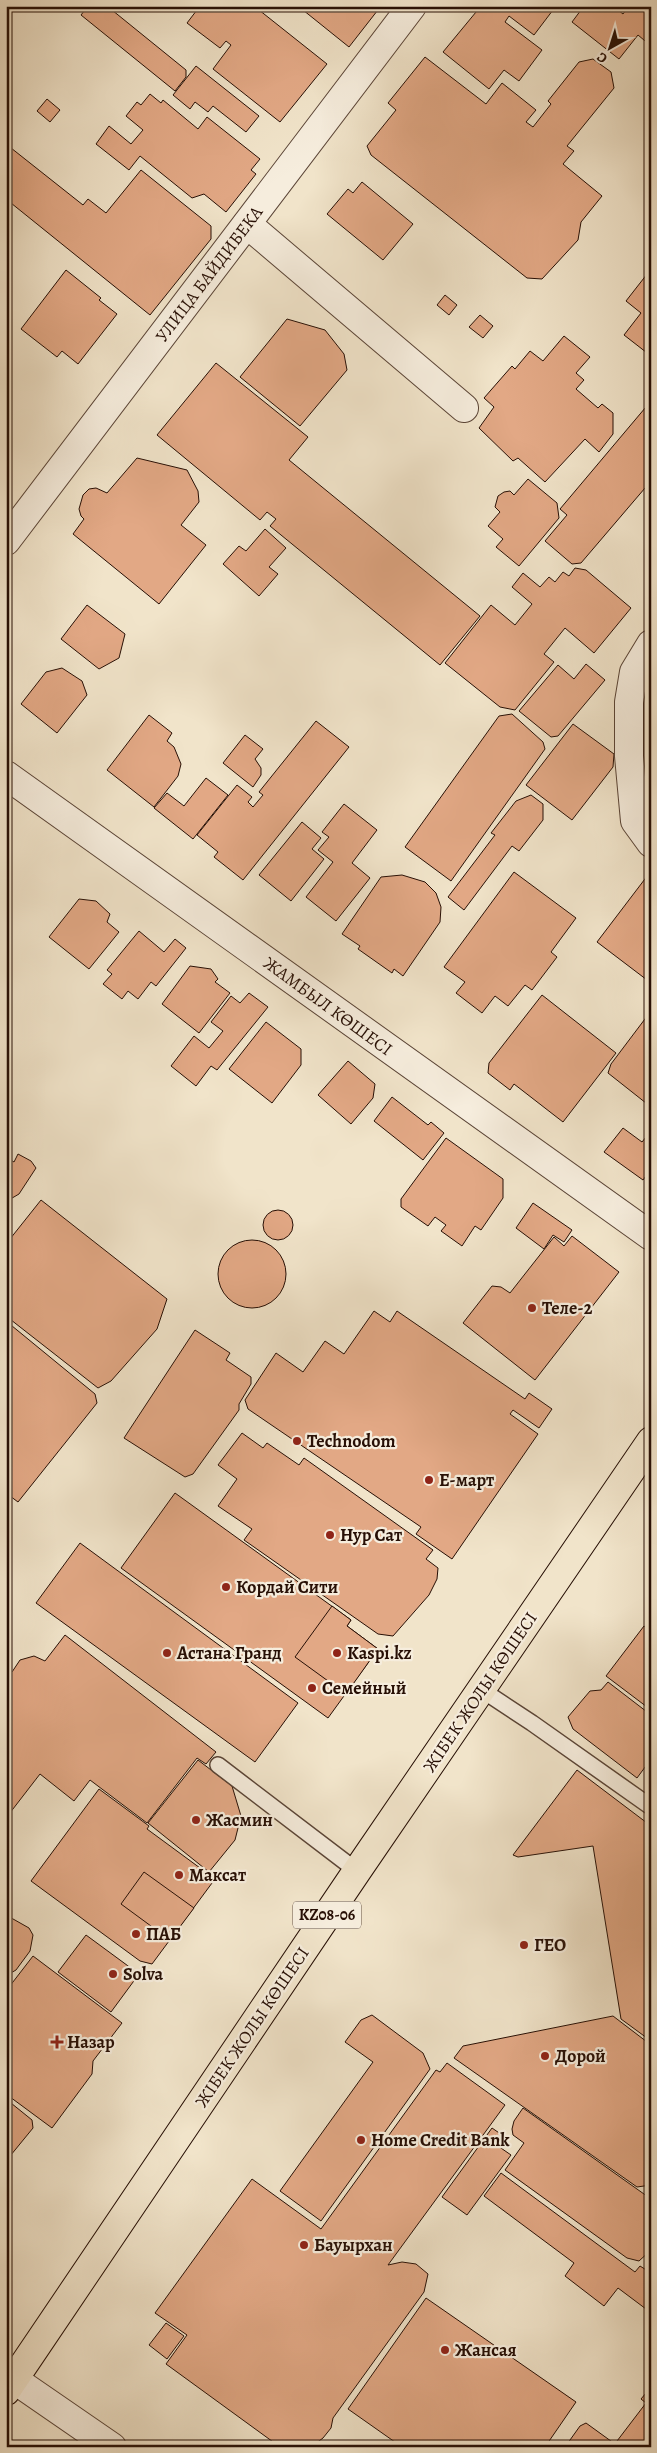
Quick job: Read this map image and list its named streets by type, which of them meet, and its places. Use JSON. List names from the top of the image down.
{
  "streets": {
    "highway": ["ЖІБЕК ЖОЛЫ КӨШЕСІ", "KZ08-06"],
    "street": ["УЛИЦА БАЙДИБЕКА", "ЖАМБЫЛ КӨШЕСІ"]
  },
  "places": {
    "other": [
      "Теле-2",
      "Technodom",
      "Е-март",
      "Нур Сат",
      "Кордай Сити",
      "Астана Гранд",
      "Kaspi.kz",
      "Семейный",
      "Жасмин",
      "Максат",
      "ПАБ",
      "ГЕО",
      "Solva",
      "Дорой",
      "Home Credit Bank",
      "Бауырхан",
      "Жансая"
    ],
    "health": ["Назар"]
  },
  "north": "bottom left"
}
